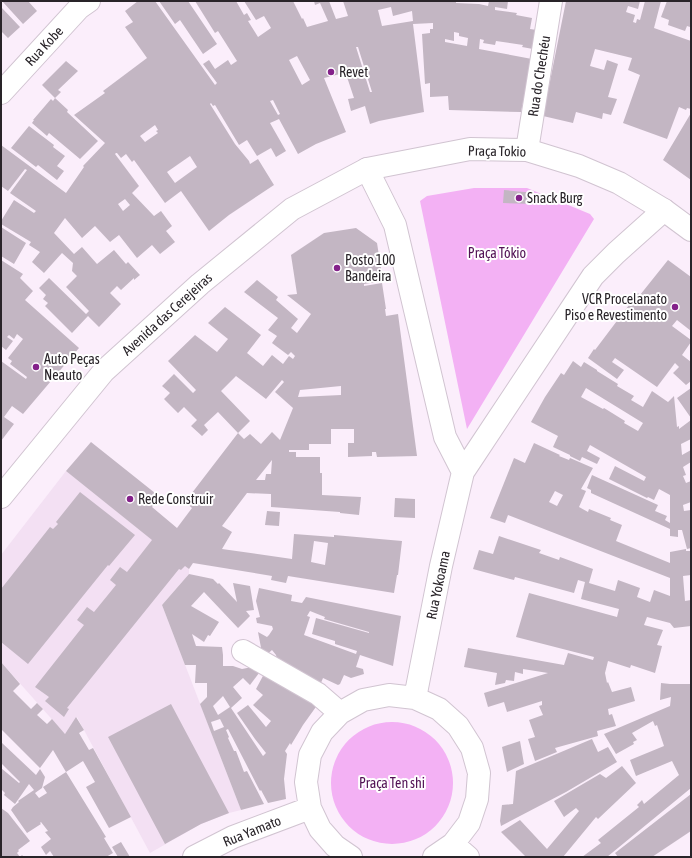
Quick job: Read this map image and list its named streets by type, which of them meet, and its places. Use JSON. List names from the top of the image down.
{
  "streets": {
    "street": [
      "Rua Kobe",
      "Rua do Chechéu",
      "Praça Tokio",
      "Avenida das Cerejeiras",
      "Rua Yokoama",
      "Rua Yamato"
    ]
  },
  "crossings": [
    ["Rua do Chechéu", "Praça Tokio"],
    ["Praça Tokio", "Avenida das Cerejeiras"]
  ],
  "parks": ["Praça Tókio", "Praça Ten shi"],
  "places": [
    "Revet",
    "Snack Burg",
    "Posto 100 Bandeira",
    "VCR Procelanato Piso e Revestimento",
    "Auto Peças Neauto",
    "Rede Construir"
  ]
}
